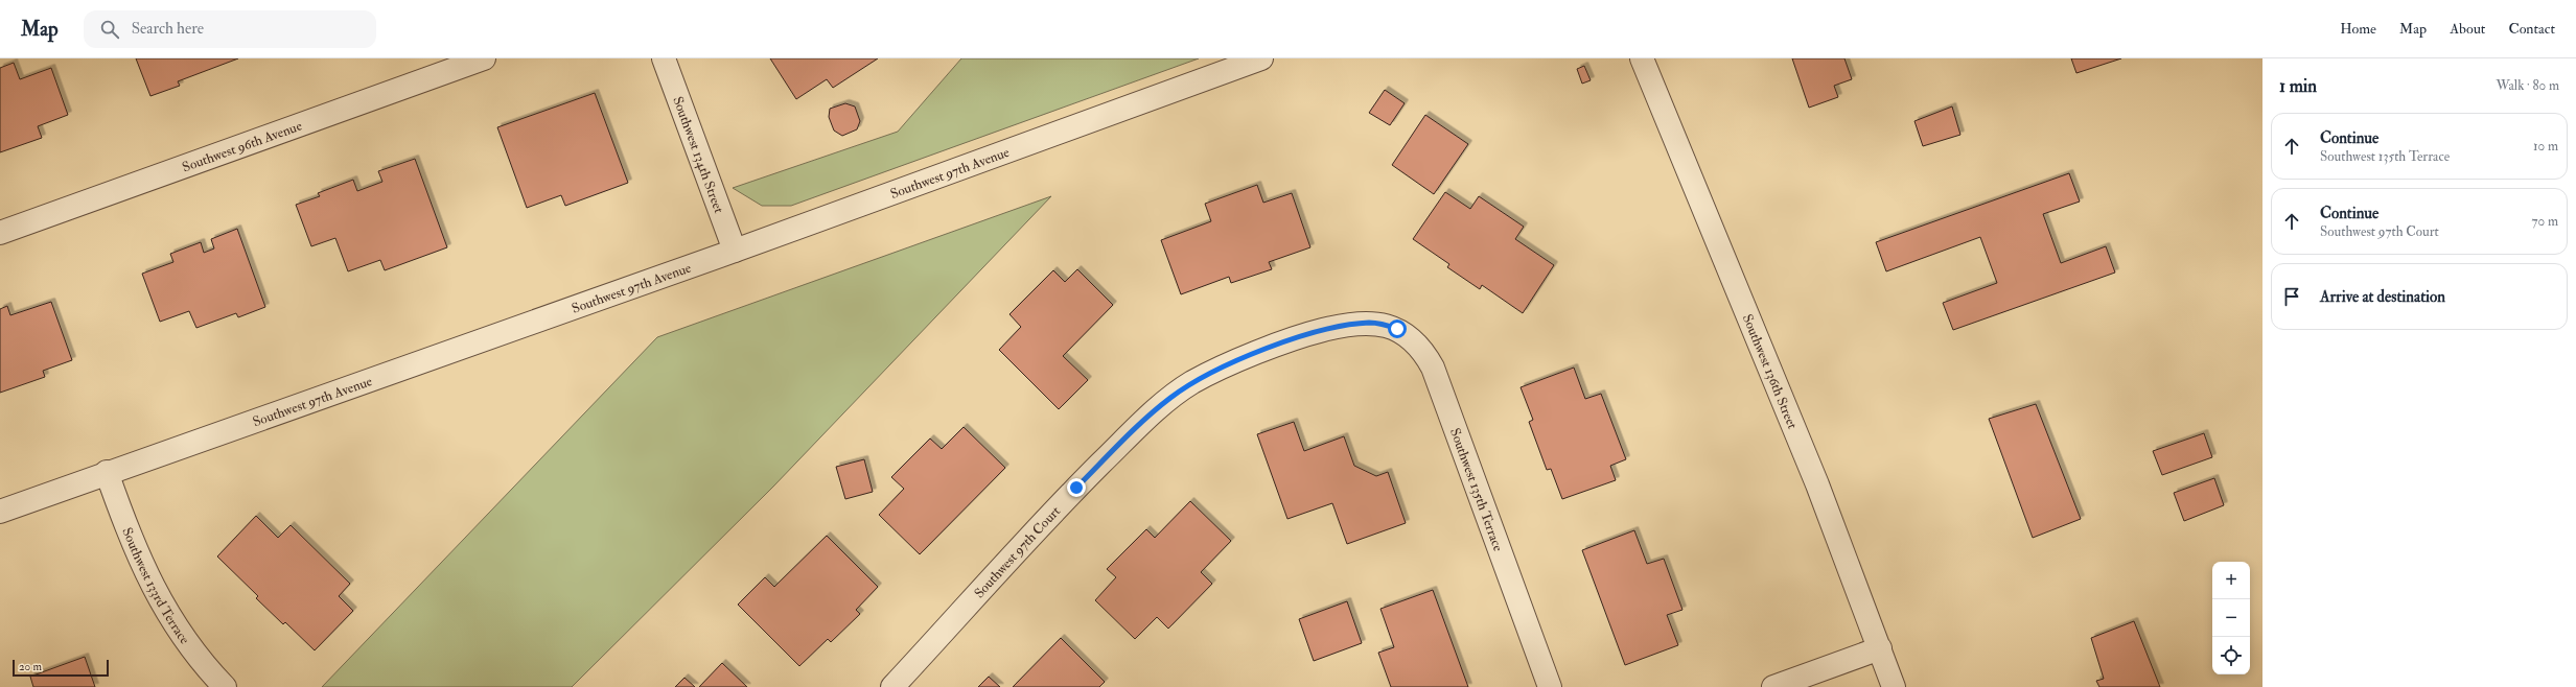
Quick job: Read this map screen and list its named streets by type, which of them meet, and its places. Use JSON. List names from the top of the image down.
{
  "streets": {
    "street": [
      "Southwest 96th Avenue",
      "Southwest 134th Street",
      "Southwest 97th Avenue",
      "Southwest 136th Street",
      "Southwest 135th Terrace",
      "Southwest 97th Court",
      "Southwest 133rd Terrace"
    ]
  },
  "crossings": [
    ["Southwest 134th Street", "Southwest 97th Avenue"],
    ["Southwest 97th Avenue", "Southwest 133rd Terrace"],
    ["Southwest 135th Terrace", "Southwest 97th Court"]
  ],
  "scale_bar": "20 m",
  "page": {
    "header": "Map",
    "search": "Search here",
    "nav": [
      "Home",
      "Map",
      "About",
      "Contact"
    ],
    "heading": ["1 min", "Walk · 80 m"],
    "list": [
      ["Continue", "Southwest 135th Terrace", "10 m"],
      ["Continue", "Southwest 97th Court", "70 m"],
      "Arrive at destination"
    ],
    "map_buttons": ["+", "−"],
    "scale": "20 m"
  }
}
